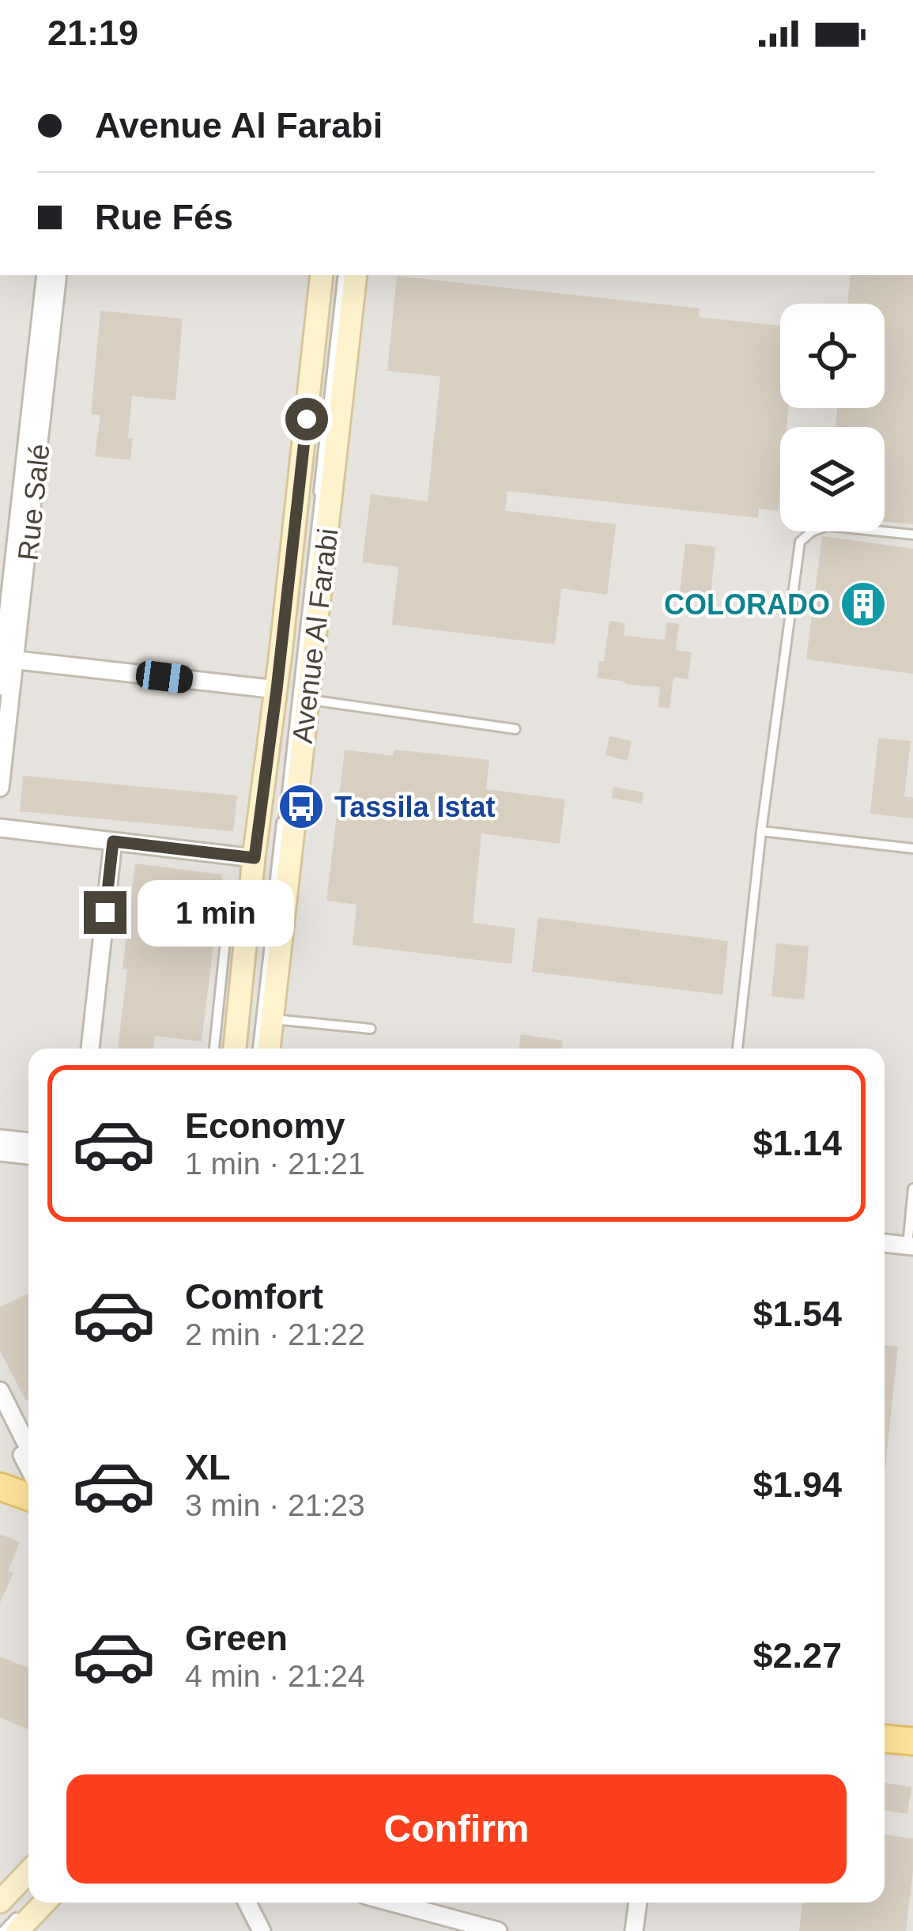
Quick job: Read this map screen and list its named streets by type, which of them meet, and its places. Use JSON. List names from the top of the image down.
{
  "streets": {
    "street": ["Rue Salé", "Avenue Al Farabi"]
  },
  "places": {
    "building": ["COLORADO"],
    "bus stop": ["Tassila Istat"]
  },
  "page": {
    "status": "21:19",
    "banner": ["Avenue Al Farabi", "Rue Fés"],
    "bubble": "1 min",
    "list": [
      {
        "name": "Economy",
        "note": "1 min · 21:21",
        "value": "$1.14"
      },
      {
        "name": "Comfort",
        "note": "2 min · 21:22",
        "value": "$1.54"
      },
      {
        "name": "XL",
        "note": "3 min · 21:23",
        "value": "$1.94"
      },
      {
        "name": "Green",
        "note": "4 min · 21:24",
        "value": "$2.27"
      }
    ],
    "buttons": "Confirm"
  }
}
